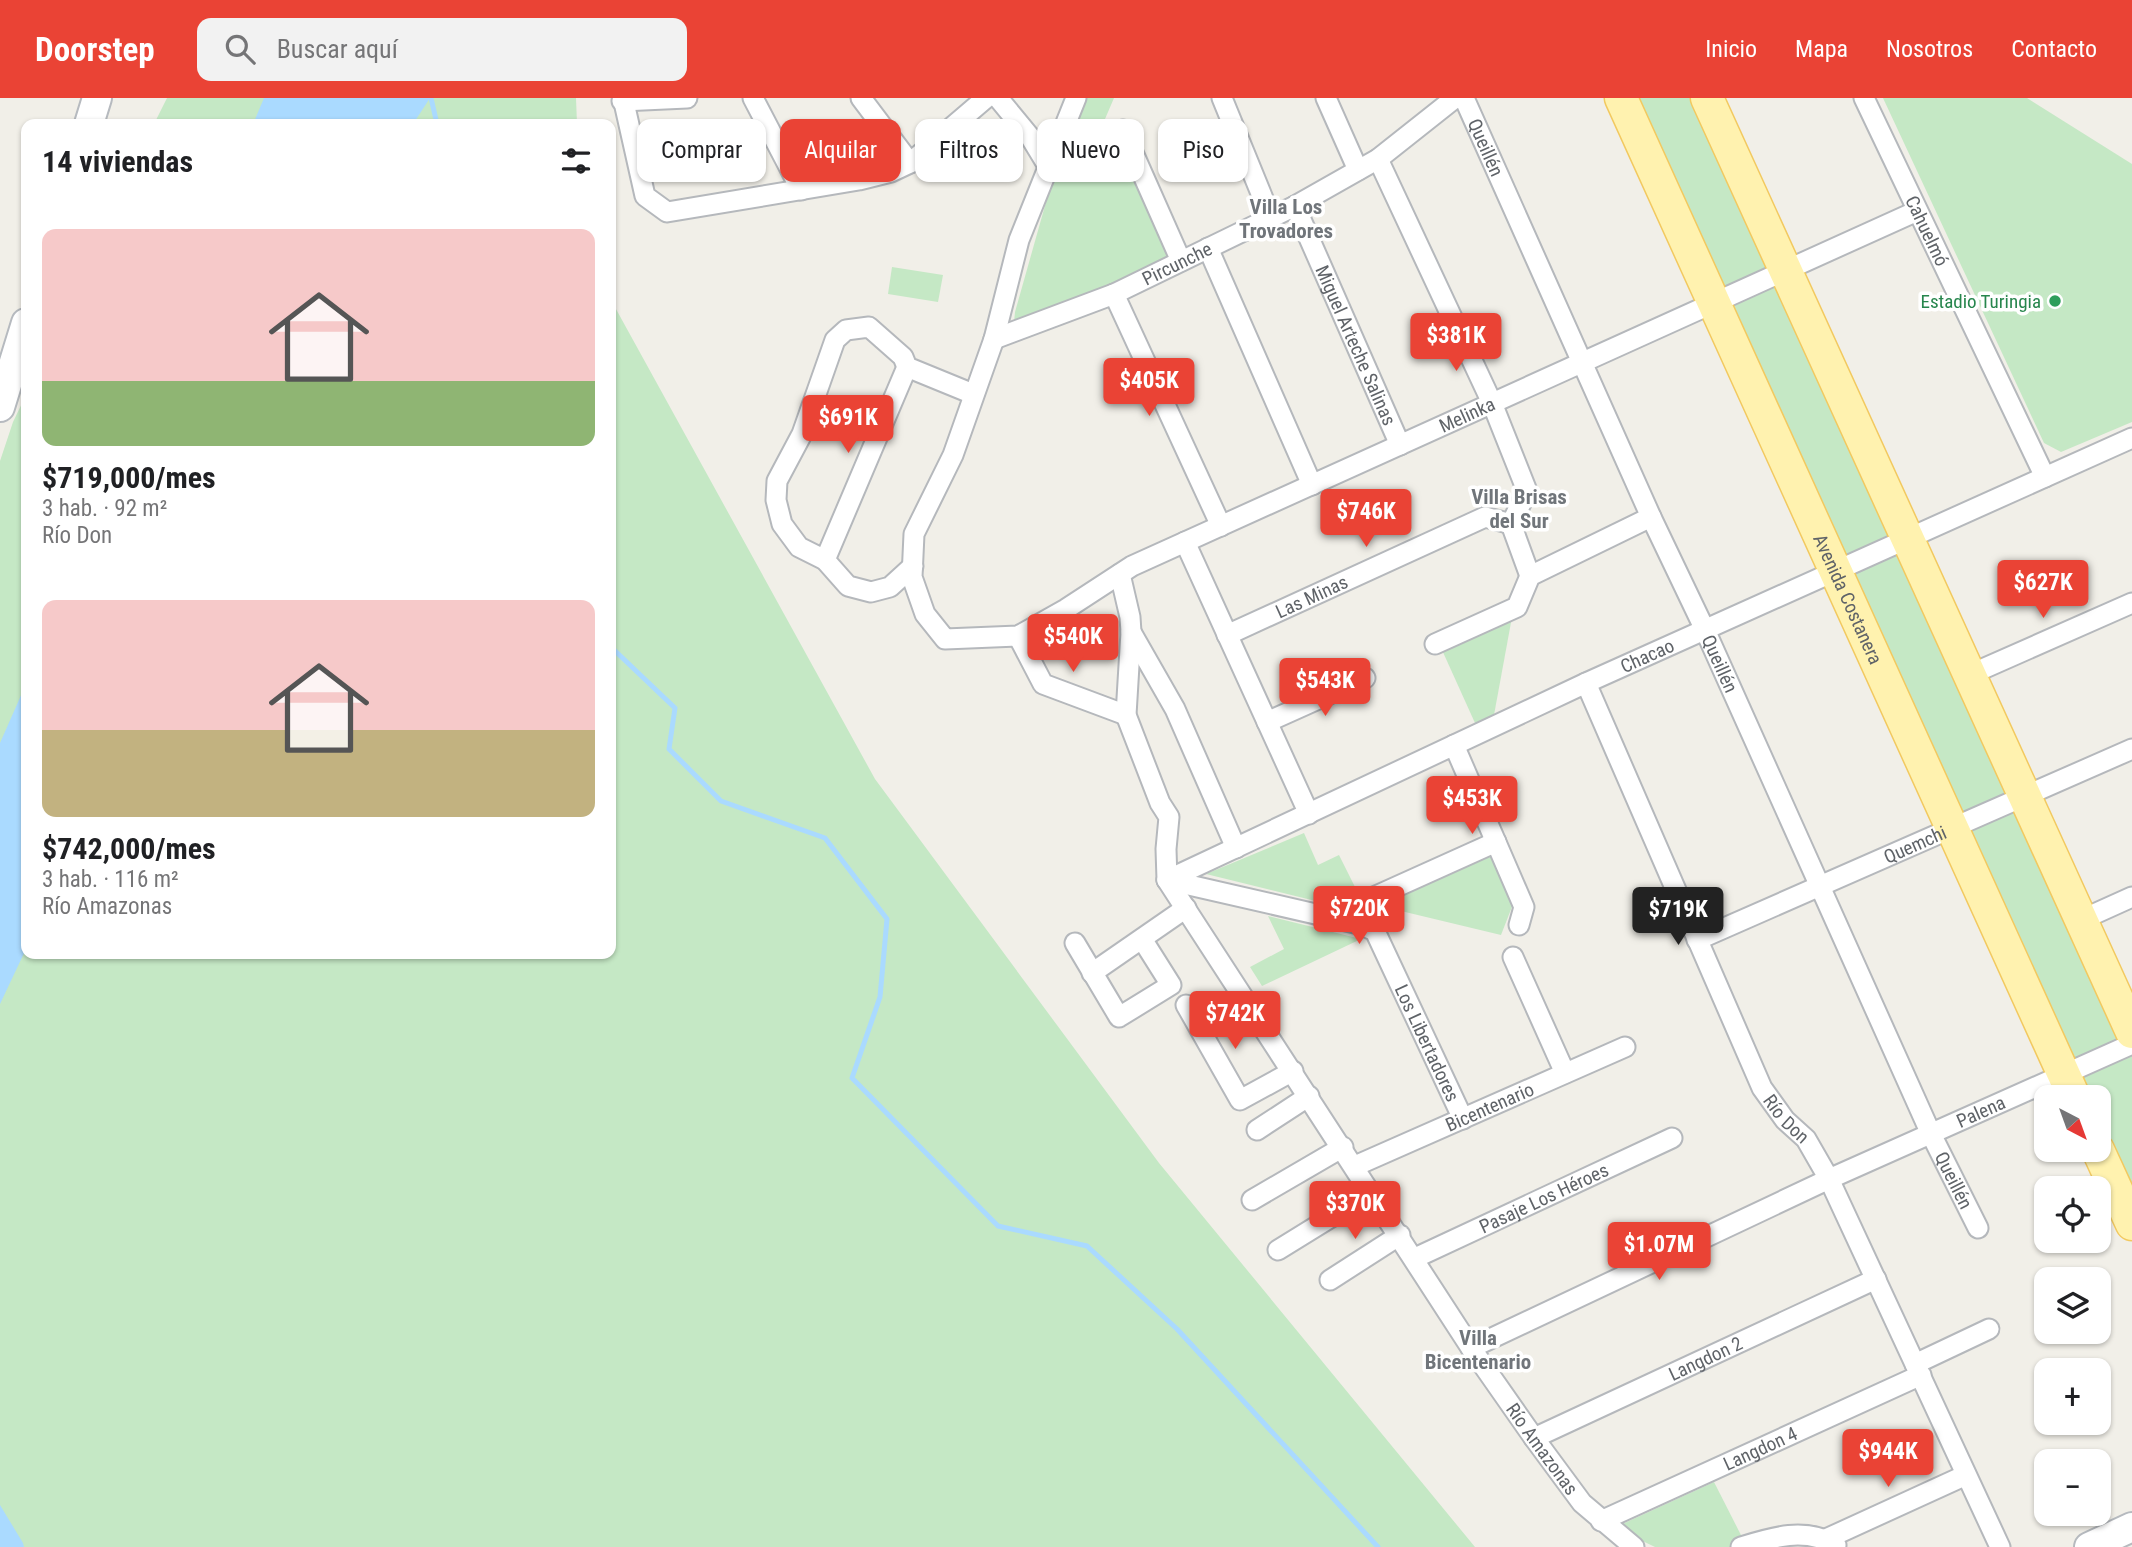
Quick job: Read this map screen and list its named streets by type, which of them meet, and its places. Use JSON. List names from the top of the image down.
{
  "streets": {
    "main road": ["Avenida Costanera"],
    "street": [
      "Queillén",
      "Cahuelmó",
      "Pircunche",
      "Miguel Arteche Salinas",
      "Melinka",
      "Las Minas",
      "Chacao",
      "Quemchi",
      "Los Libertadores",
      "Bicentenario",
      "Palena",
      "Río Don",
      "Pasaje Los Héroes",
      "Langdon 2",
      "Río Amazonas",
      "Langdon 4"
    ]
  },
  "crossings": [
    ["Queillén", "Melinka"],
    ["Queillén", "Chacao"],
    ["Queillén", "Quemchi"],
    ["Queillén", "Palena"],
    ["Cahuelmó", "Melinka"],
    ["Cahuelmó", "Chacao"],
    ["Pircunche", "Miguel Arteche Salinas"],
    ["Miguel Arteche Salinas", "Melinka"],
    ["Melinka", "Avenida Costanera"],
    ["Avenida Costanera", "Chacao"],
    ["Avenida Costanera", "Quemchi"],
    ["Chacao", "Río Don"],
    ["Chacao", "Río Amazonas"],
    ["Quemchi", "Río Don"],
    ["Los Libertadores", "Bicentenario"],
    ["Bicentenario", "Río Amazonas"],
    ["Palena", "Río Don"],
    ["Palena", "Río Amazonas"],
    ["Río Don", "Langdon 2"],
    ["Río Don", "Langdon 4"],
    ["Pasaje Los Héroes", "Río Amazonas"],
    ["Langdon 2", "Río Amazonas"],
    ["Río Amazonas", "Langdon 4"]
  ],
  "districts": ["Villa Los Trovadores", "Villa Brisas del Sur", "Villa Bicentenario"],
  "places": ["Estadio Turingia"],
  "north": "bottom right",
  "page": {
    "header": "Doorstep",
    "search": "Buscar aquí",
    "nav": [
      "Inicio",
      "Mapa",
      "Nosotros",
      "Contacto"
    ],
    "chip": [
      "Comprar",
      "Alquilar",
      "Filtros",
      "Nuevo",
      "Piso"
    ],
    "heading": "14 viviendas",
    "list": [
      {
        "name": "$719,000/mes",
        "note": "3 hab. · 92 m² · Río Don"
      },
      {
        "name": "$742,000/mes",
        "note": "3 hab. · 116 m² · Río Amazonas"
      }
    ],
    "price": [
      "$381K",
      "$405K",
      "$691K",
      "$746K",
      "$627K",
      "$540K",
      "$543K",
      "$453K",
      "$720K",
      "$719K",
      "$742K",
      "$370K",
      "$1.07M",
      "$944K"
    ],
    "map_buttons": ["+", "−"]
  }
}
